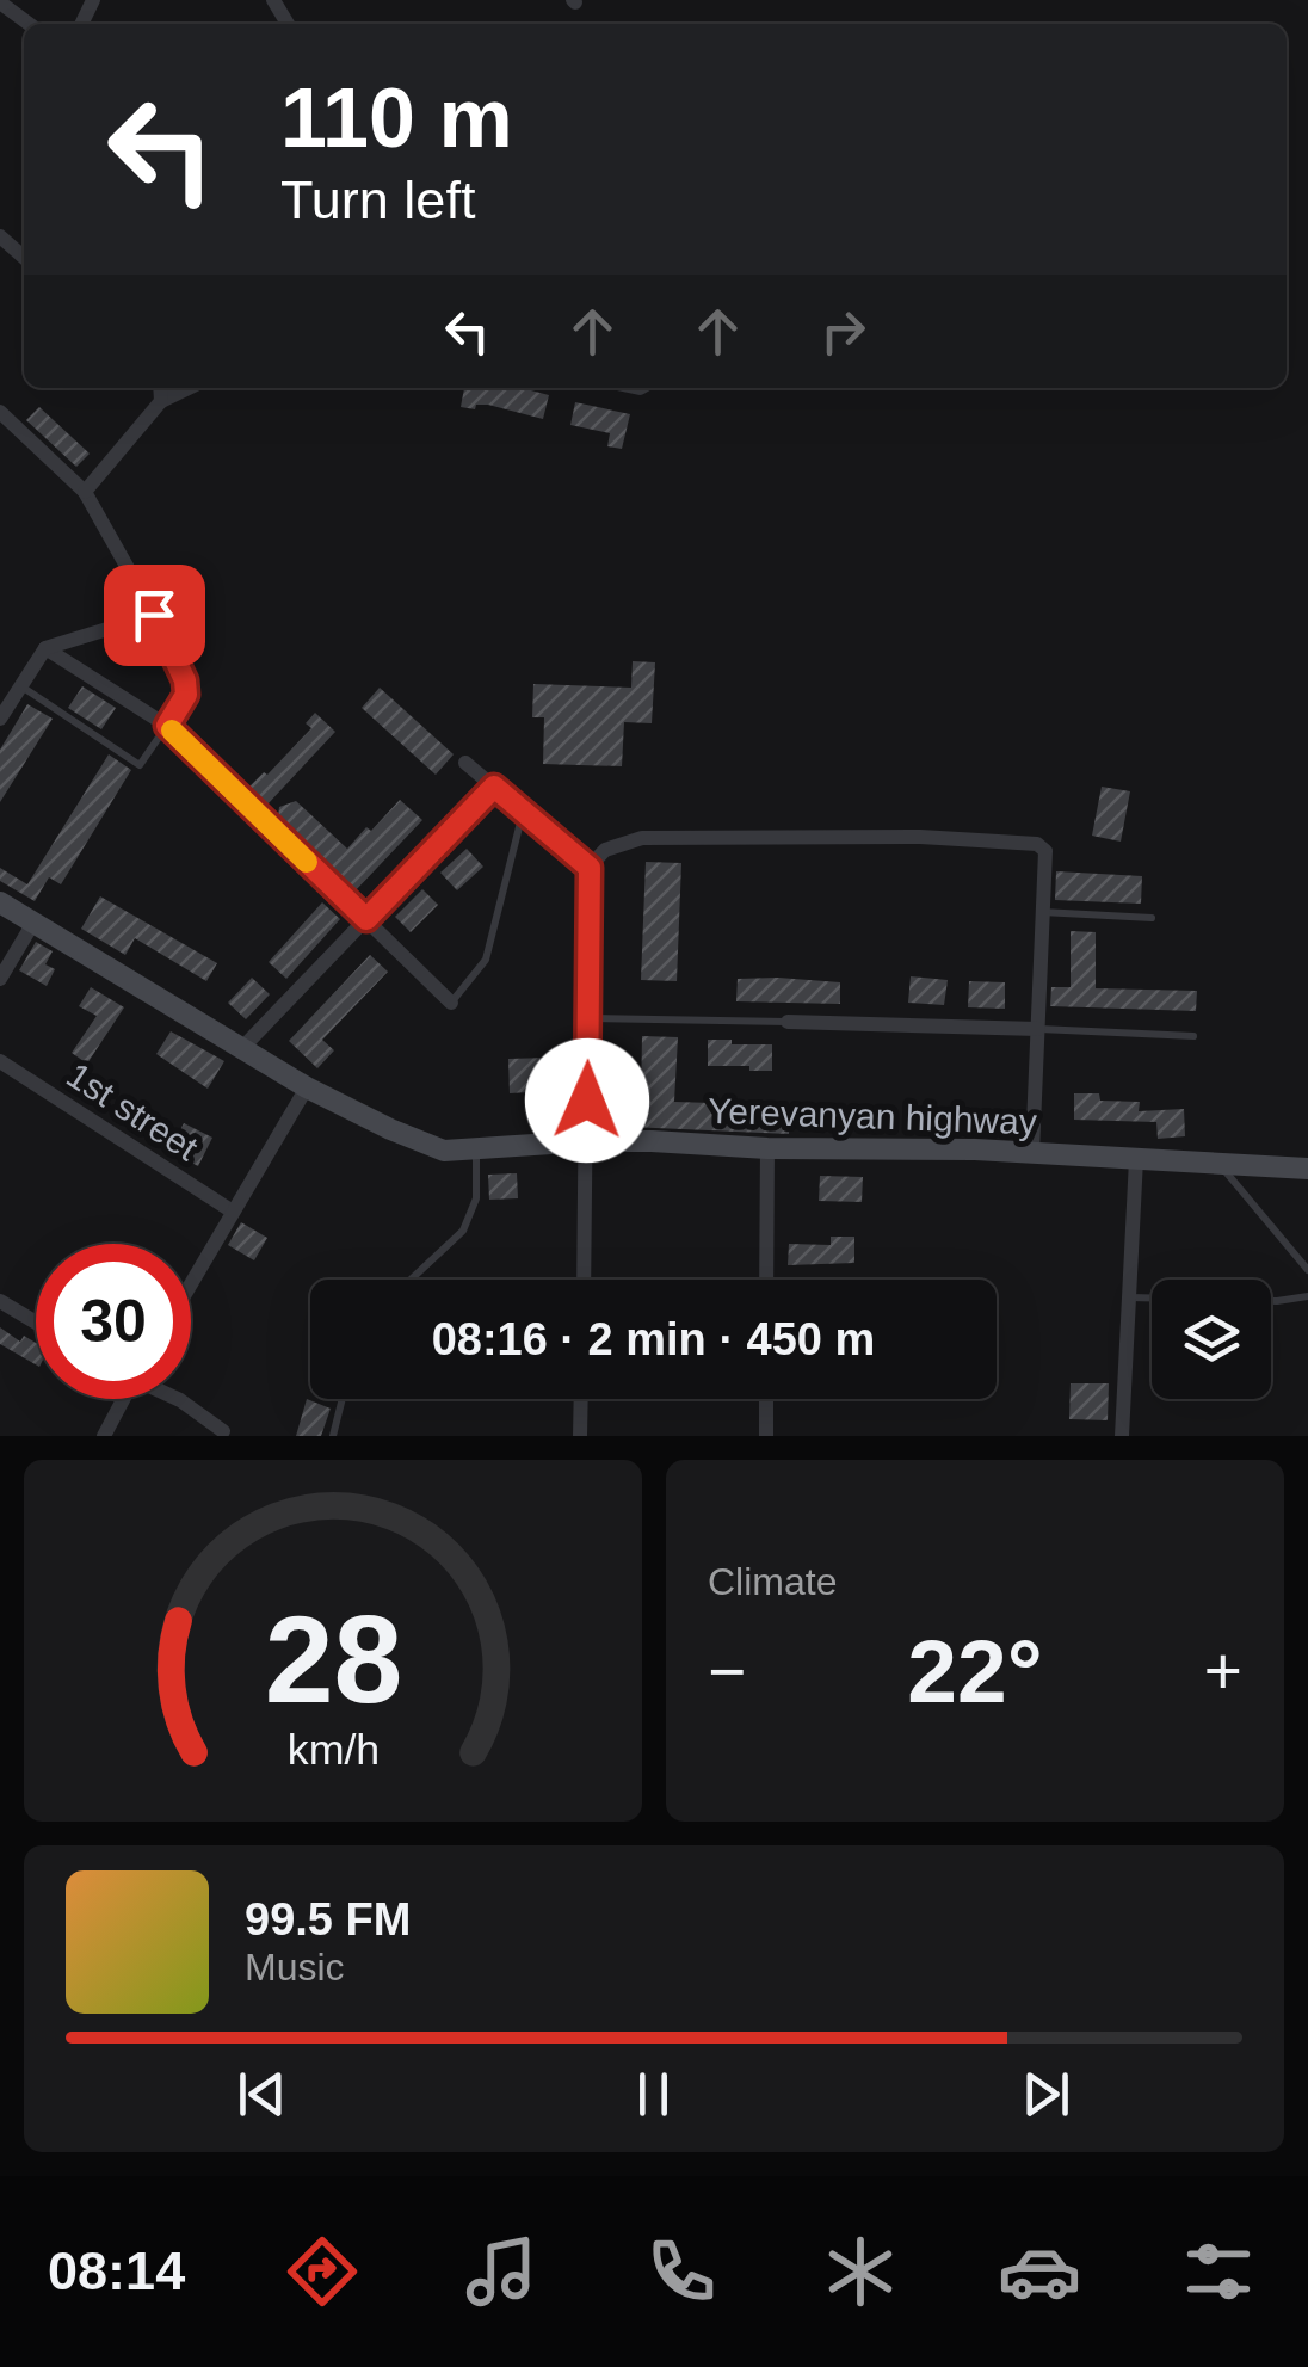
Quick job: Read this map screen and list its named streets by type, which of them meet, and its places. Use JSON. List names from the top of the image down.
{
  "streets": {
    "main road": ["Yerevanyan highway"],
    "street": ["1st street"]
  },
  "page": {
    "turn": ["110 m", "Turn left"],
    "limit": "30",
    "trip": "08:16 · 2 min · 450 m",
    "tile": "Climate",
    "heat": ["−", "22°", "+"],
    "song": ["99.5 FM", "Music"],
    "tabs": "08:14",
    "gauge": ["28", "km/h"]
  }
}
